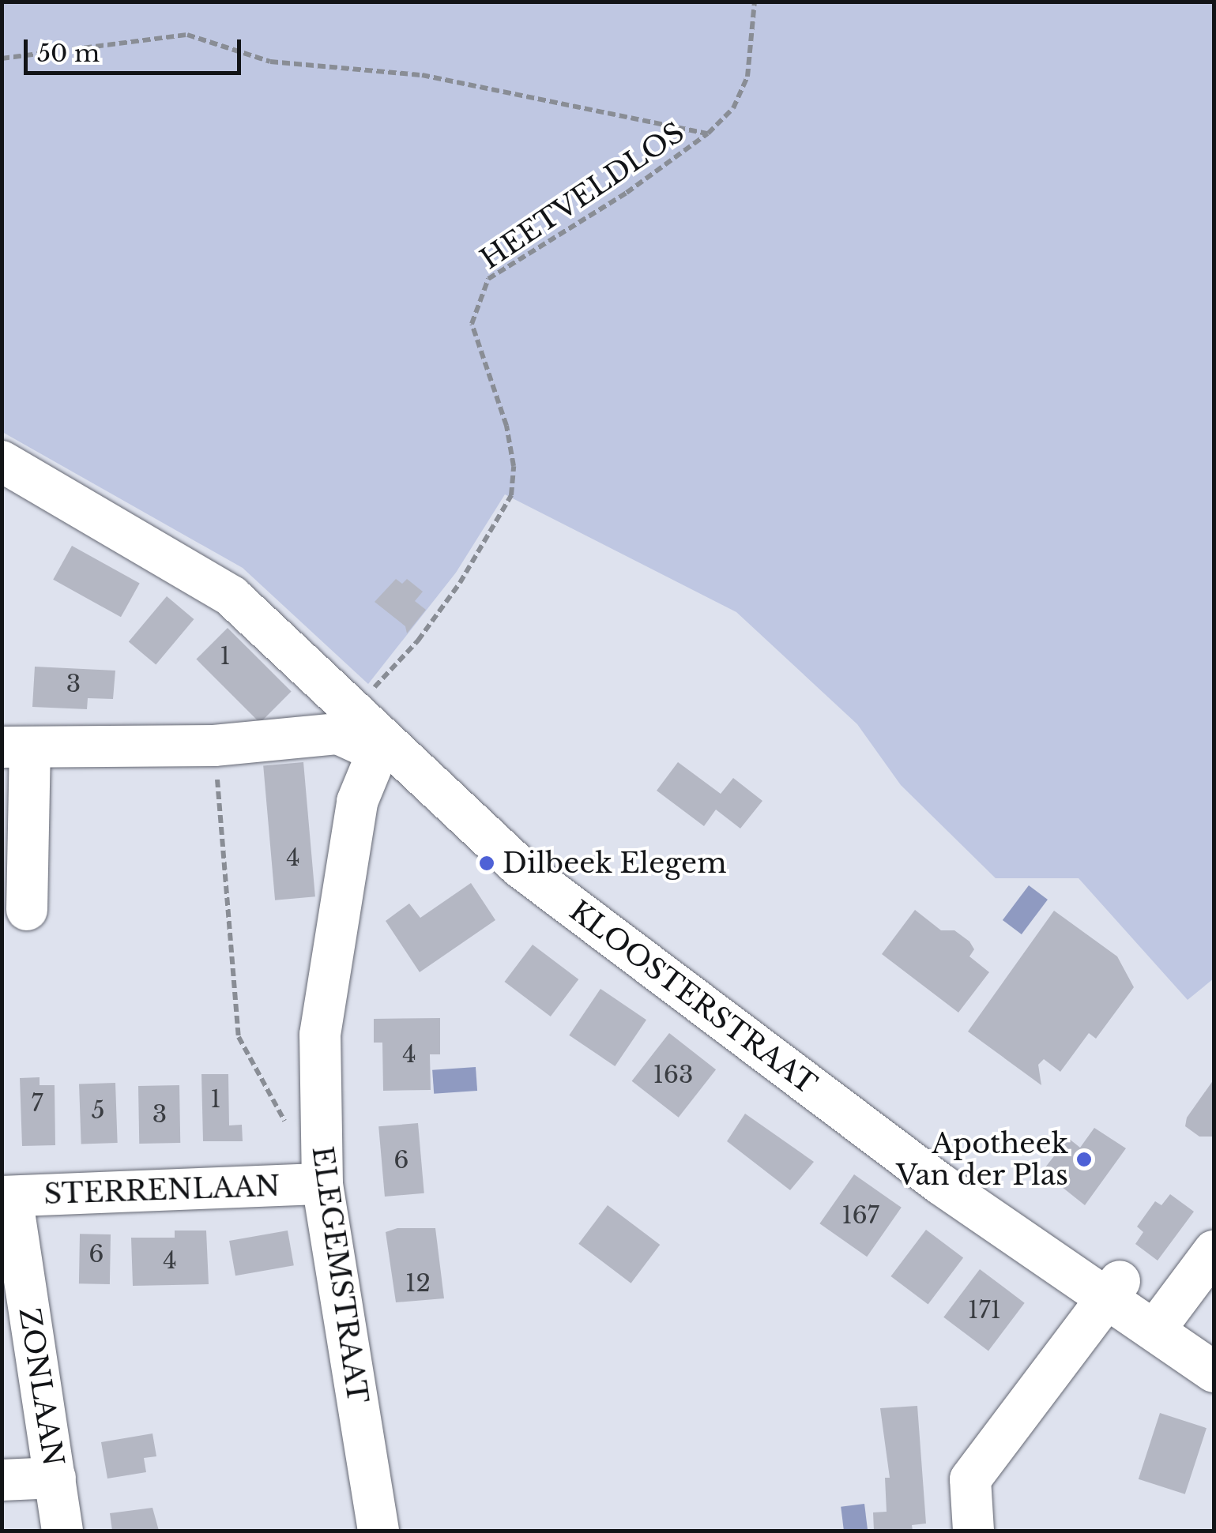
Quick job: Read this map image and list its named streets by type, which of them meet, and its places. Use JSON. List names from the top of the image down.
{
  "streets": {
    "street": [
      "KLOOSTERSTRAAT",
      "STERRENLAAN",
      "ELEGEMSTRAAT",
      "ZONLAAN"
    ],
    "path": ["HEETVELDLOS"]
  },
  "crossings": [
    ["HEETVELDLOS", "KLOOSTERSTRAAT"],
    ["KLOOSTERSTRAAT", "ELEGEMSTRAAT"],
    ["STERRENLAAN", "ELEGEMSTRAAT"],
    ["STERRENLAAN", "ZONLAAN"]
  ],
  "places": ["Dilbeek Elegem", "Apotheek Van der Plas"],
  "house_numbers": [
    "1",
    "3",
    "4",
    "4",
    "163",
    "1",
    "7",
    "5",
    "3",
    "6",
    "167",
    "6",
    "4",
    "12",
    "171"
  ],
  "scale_bar": "50 m"
}
